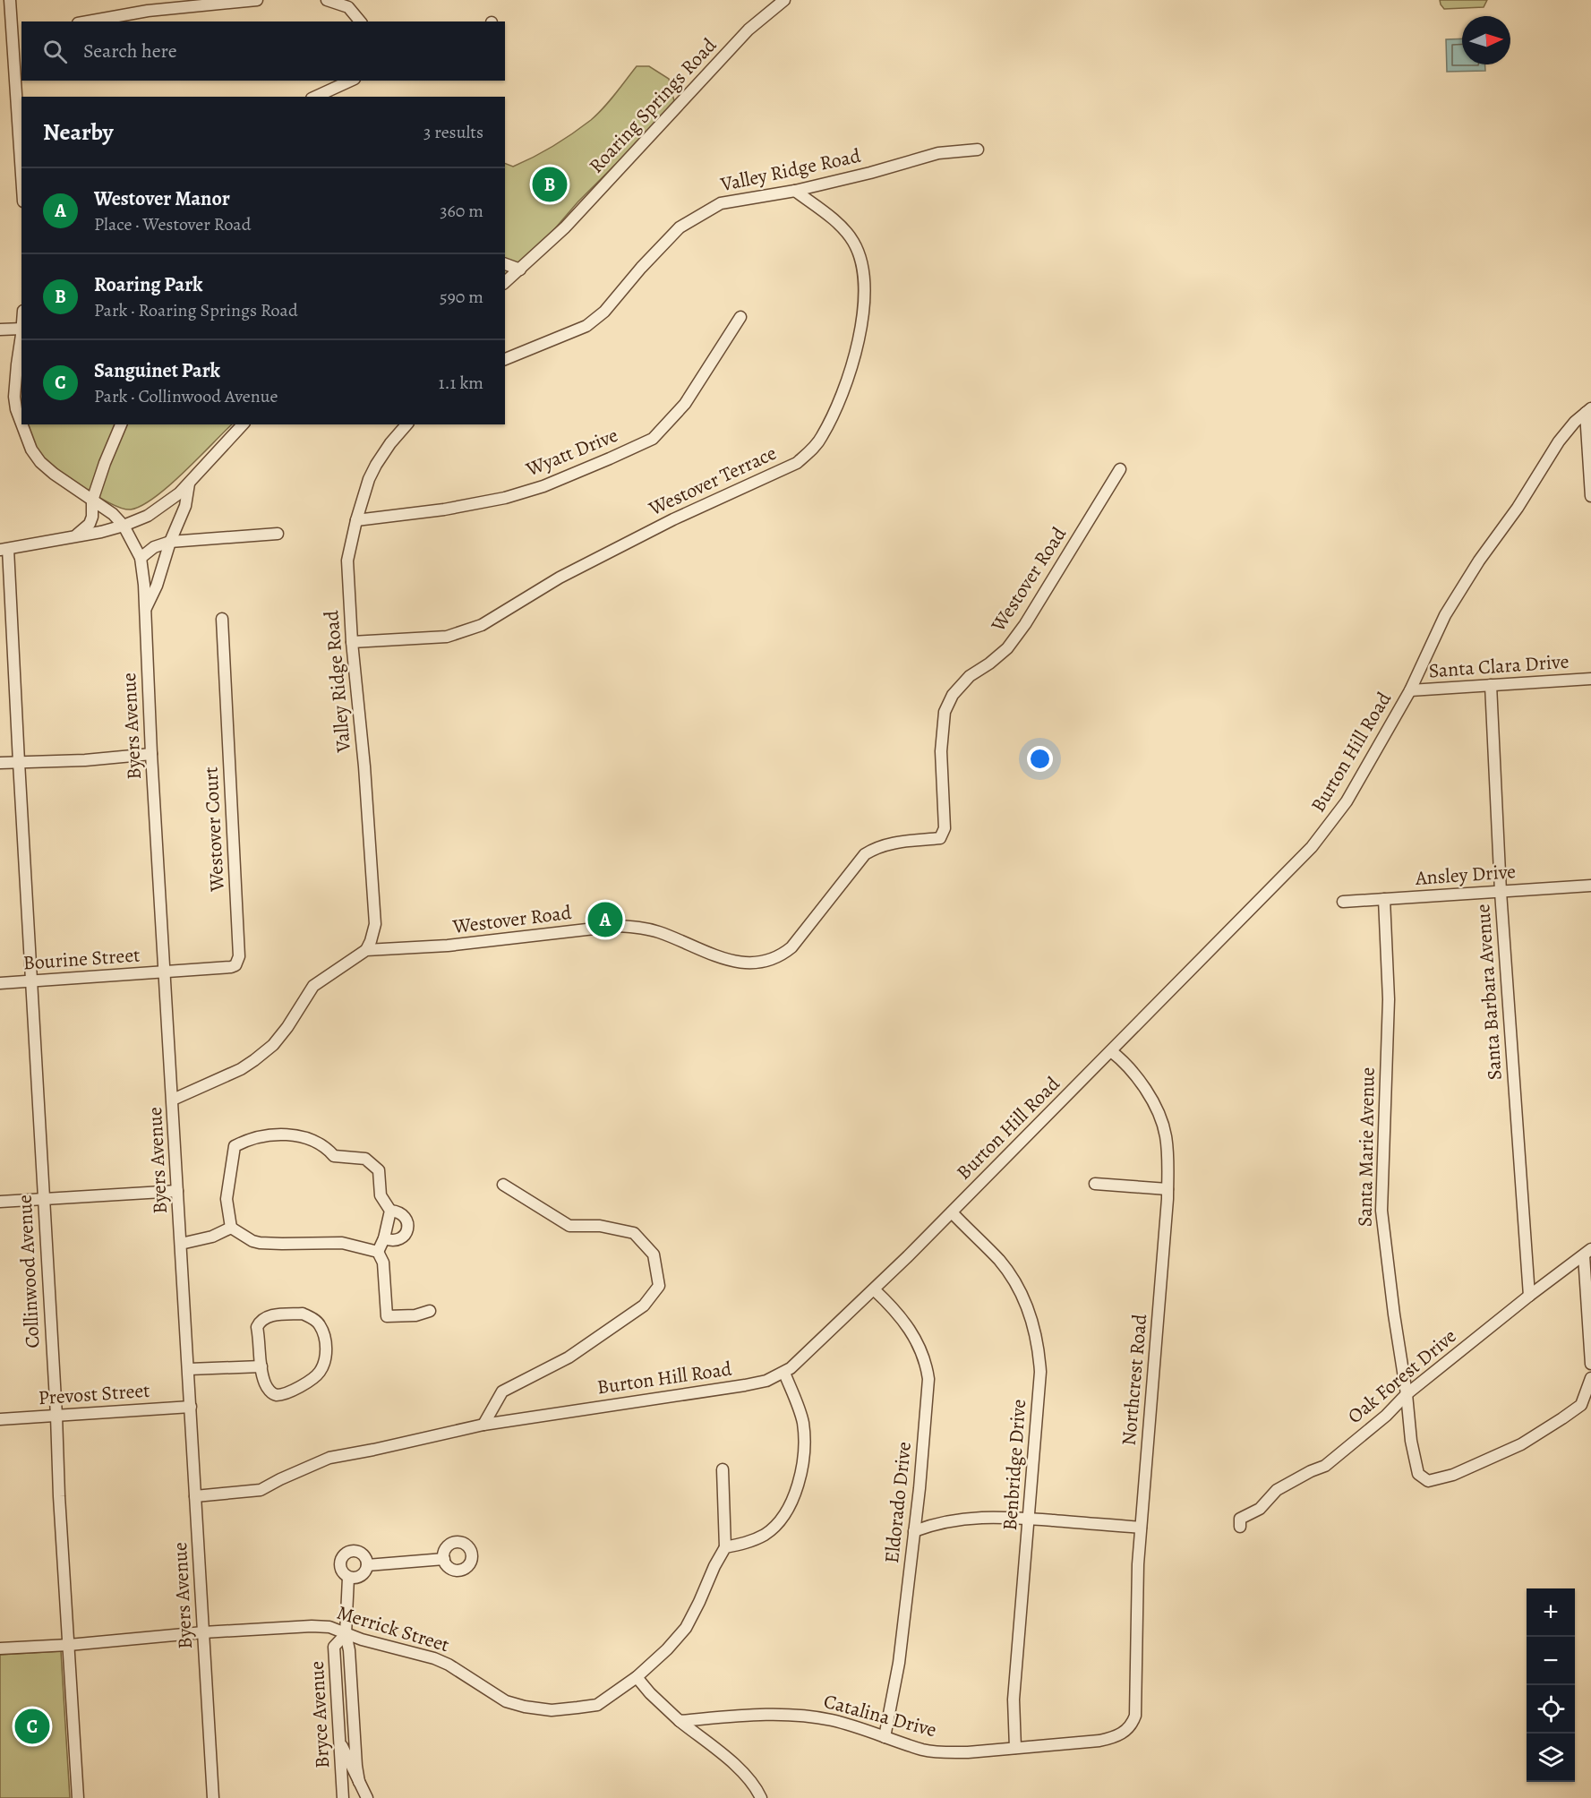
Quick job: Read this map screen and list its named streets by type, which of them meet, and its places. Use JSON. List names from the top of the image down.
{
  "streets": {
    "street": [
      "Roaring Springs Road",
      "Valley Ridge Road",
      "Wyatt Drive",
      "Westover Terrace",
      "Westover Road",
      "Santa Clara Drive",
      "Byers Avenue",
      "Burton Hill Road",
      "Westover Court",
      "Ansley Drive",
      "Bourine Street",
      "Santa Barbara Avenue",
      "Santa Marie Avenue",
      "Collinwood Avenue",
      "Oak Forest Drive",
      "Northcrest Road",
      "Prevost Street",
      "Benbridge Drive",
      "Eldorado Drive",
      "Merrick Street",
      "Bryce Avenue",
      "Catalina Drive"
    ]
  },
  "crossings": [
    ["Valley Ridge Road", "Wyatt Drive"],
    ["Valley Ridge Road", "Westover Terrace"],
    ["Valley Ridge Road", "Westover Road"],
    ["Santa Clara Drive", "Burton Hill Road"],
    ["Santa Clara Drive", "Santa Barbara Avenue"],
    ["Byers Avenue", "Burton Hill Road"],
    ["Byers Avenue", "Westover Court"],
    ["Byers Avenue", "Bourine Street"],
    ["Byers Avenue", "Prevost Street"],
    ["Byers Avenue", "Merrick Street"],
    ["Burton Hill Road", "Northcrest Road"],
    ["Burton Hill Road", "Benbridge Drive"],
    ["Burton Hill Road", "Eldorado Drive"],
    ["Westover Court", "Bourine Street"],
    ["Ansley Drive", "Santa Barbara Avenue"],
    ["Ansley Drive", "Santa Marie Avenue"],
    ["Bourine Street", "Collinwood Avenue"],
    ["Santa Barbara Avenue", "Oak Forest Drive"],
    ["Santa Marie Avenue", "Oak Forest Drive"],
    ["Collinwood Avenue", "Prevost Street"],
    ["Collinwood Avenue", "Merrick Street"],
    ["Northcrest Road", "Catalina Drive"],
    ["Benbridge Drive", "Catalina Drive"],
    ["Eldorado Drive", "Catalina Drive"],
    ["Merrick Street", "Bryce Avenue"]
  ],
  "north": "right",
  "page": {
    "search": "Search here",
    "heading": ["Nearby", "3 results"],
    "pins": ["B", "A", "C"],
    "list": [
      {
        "mark": "A",
        "name": "Westover Manor",
        "note": "Place · Westover Road",
        "value": "360 m"
      },
      {
        "mark": "B",
        "name": "Roaring Park",
        "note": "Park · Roaring Springs Road",
        "value": "590 m"
      },
      {
        "mark": "C",
        "name": "Sanguinet Park",
        "note": "Park · Collinwood Avenue",
        "value": "1.1 km"
      }
    ],
    "map_buttons": ["+", "−"]
  }
}
